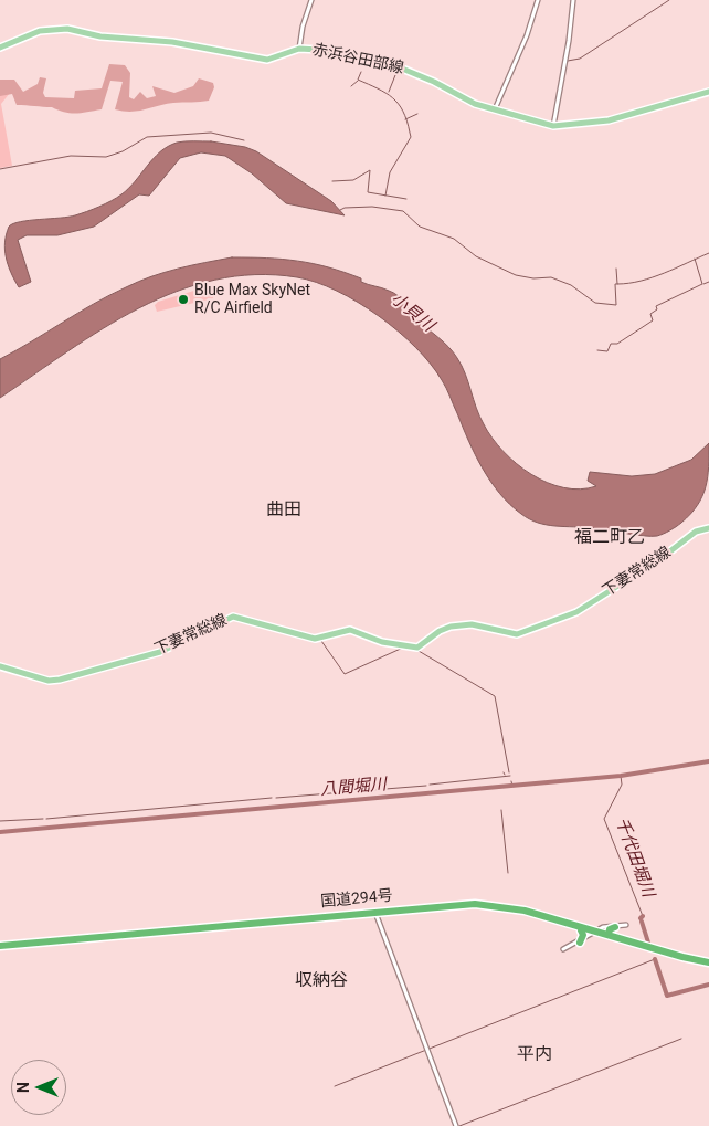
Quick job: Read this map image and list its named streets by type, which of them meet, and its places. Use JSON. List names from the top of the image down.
{
  "streets": {
    "highway": ["国道294号"],
    "main road": ["赤浜谷田部線", "下妻常総線"]
  },
  "districts": [
    "曲田",
    "福二町乙",
    "収納谷",
    "平内"
  ],
  "water": ["小貝川", "八間堀川", "千代田堀川"],
  "places": ["Blue Max SkyNet R/C Airfield"],
  "north": "left"
}
